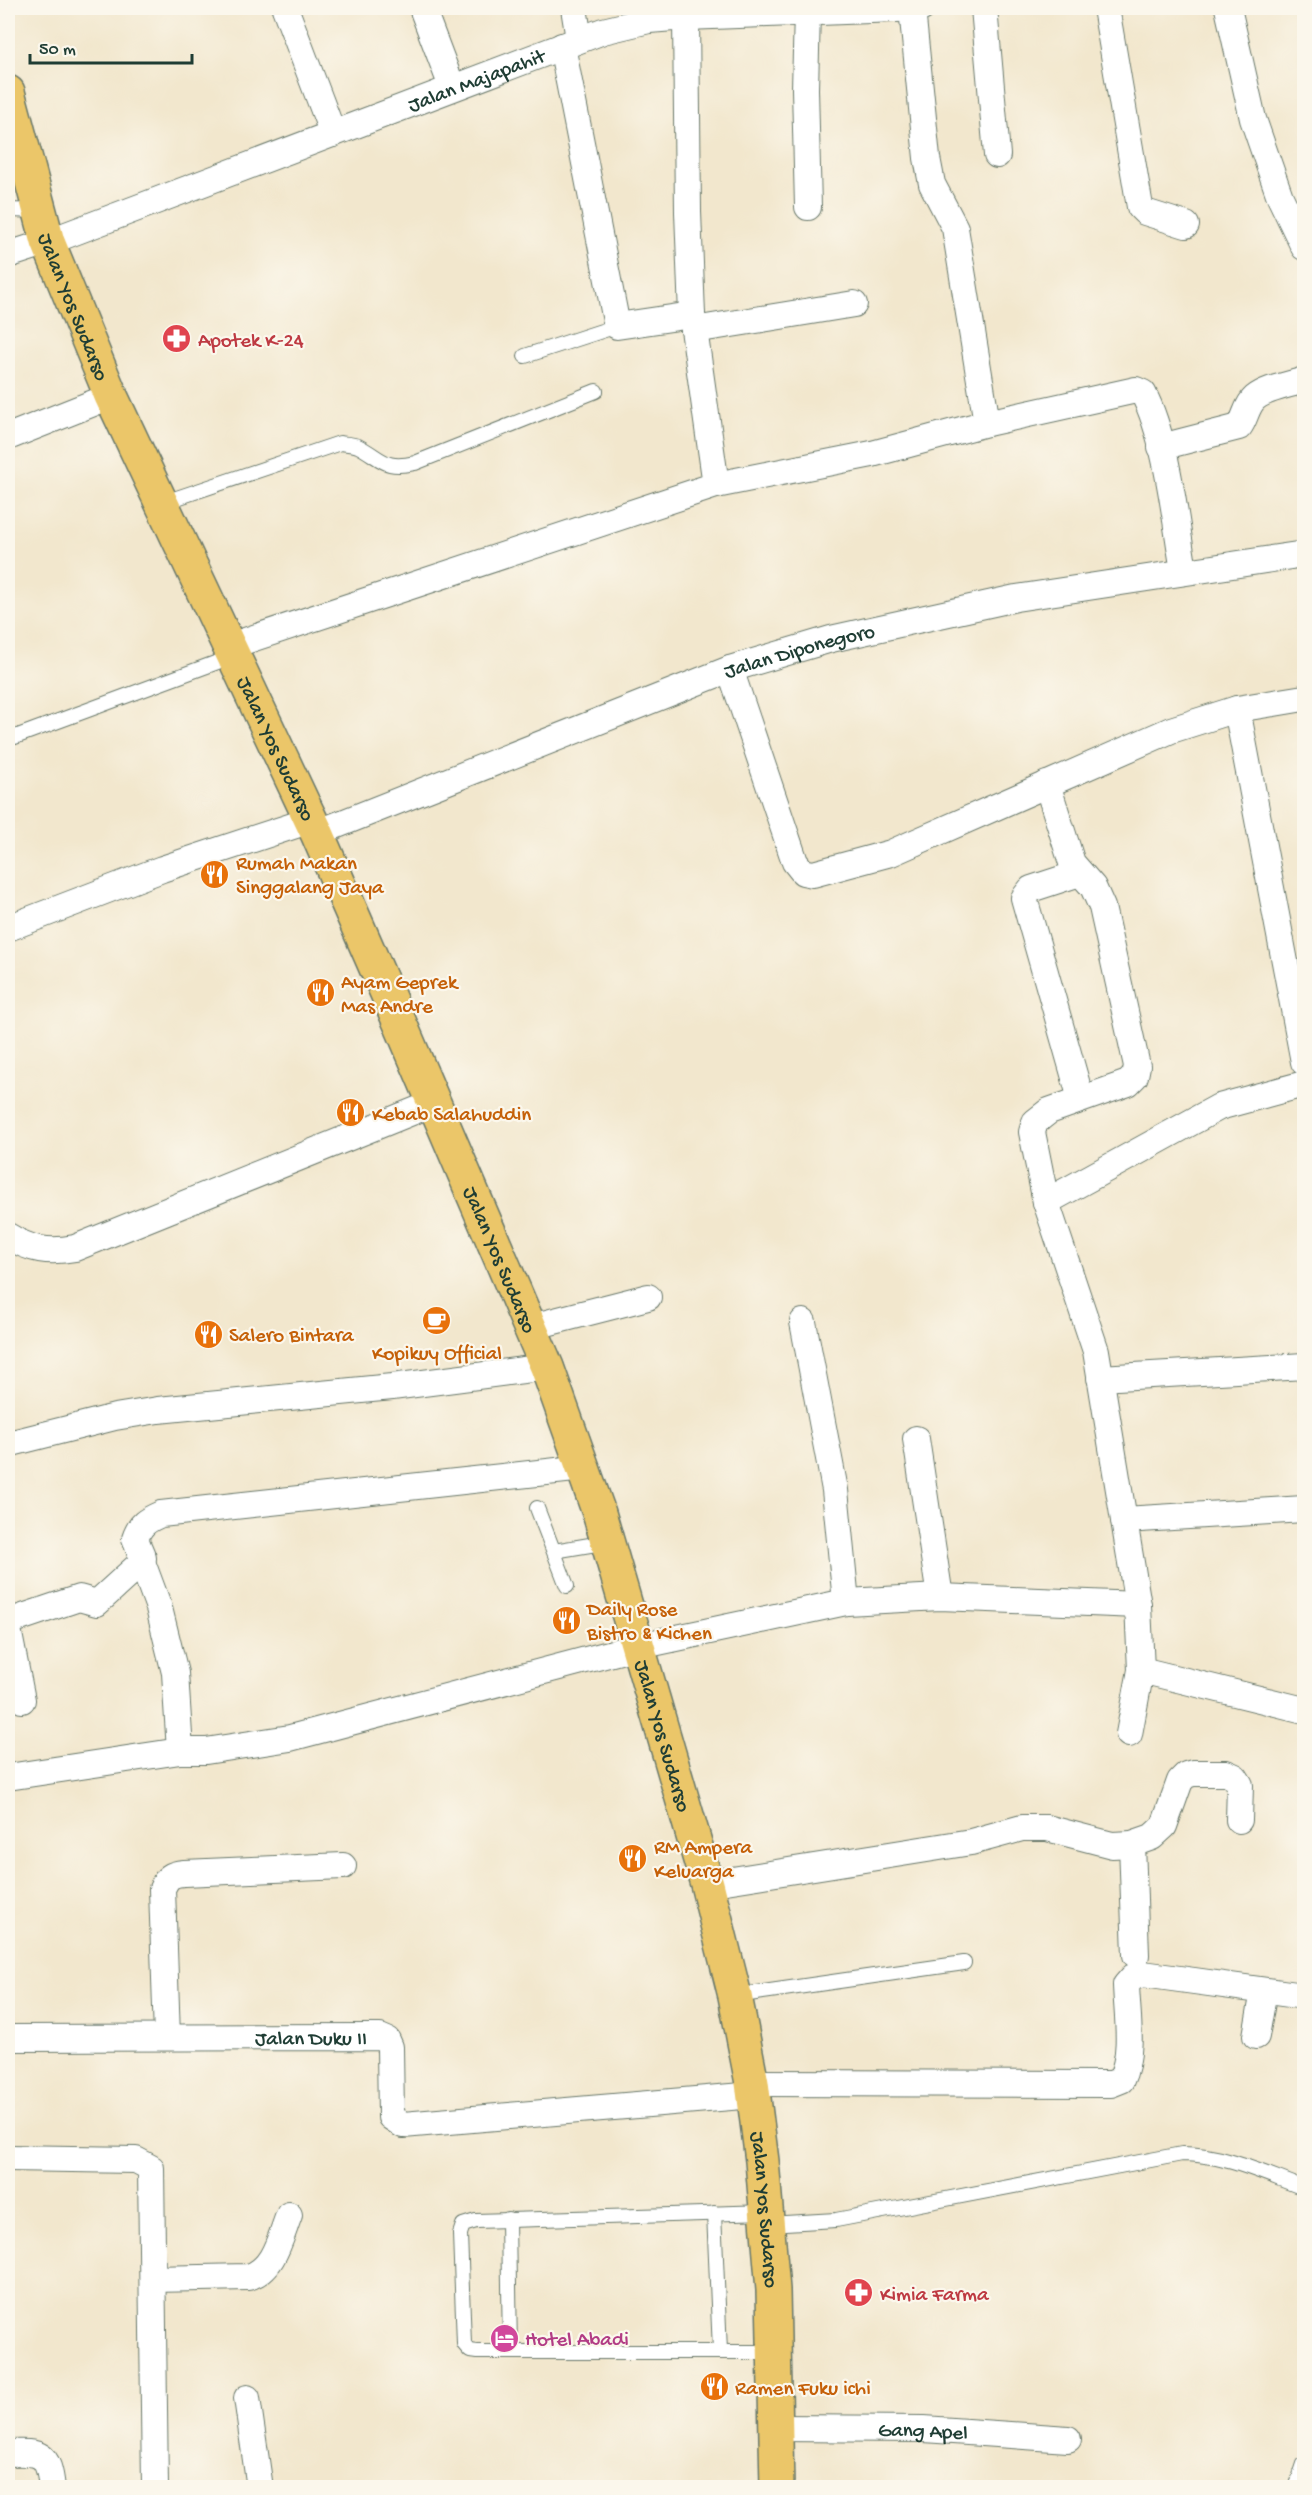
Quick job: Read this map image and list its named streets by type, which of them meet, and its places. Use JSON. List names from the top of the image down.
{
  "streets": {
    "highway": ["Jalan Yos Sudarso"],
    "street": [
      "Jalan Majapahit",
      "Jalan Diponegoro",
      "Jalan Duku II",
      "Gang Apel"
    ]
  },
  "crossings": [
    ["Jalan Majapahit", "Jalan Yos Sudarso"],
    ["Jalan Yos Sudarso", "Jalan Diponegoro"],
    ["Jalan Yos Sudarso", "Jalan Duku II"],
    ["Jalan Yos Sudarso", "Gang Apel"]
  ],
  "places": {
    "pharmacy": ["Apotek K-24", "Kimia Farma"],
    "restaurant": [
      "Rumah Makan Singgalang Jaya",
      "Ayam Geprek Mas Andre",
      "Kebab Salahuddin",
      "Salero Bintara",
      "Daily Rose Bistro & Kichen",
      "RM Ampera Keluarga",
      "Ramen Fuku ichi"
    ],
    "cafe": ["Kopikuy Official"],
    "hotel": ["Hotel Abadi"]
  },
  "scale_bar": "50 m"
}
